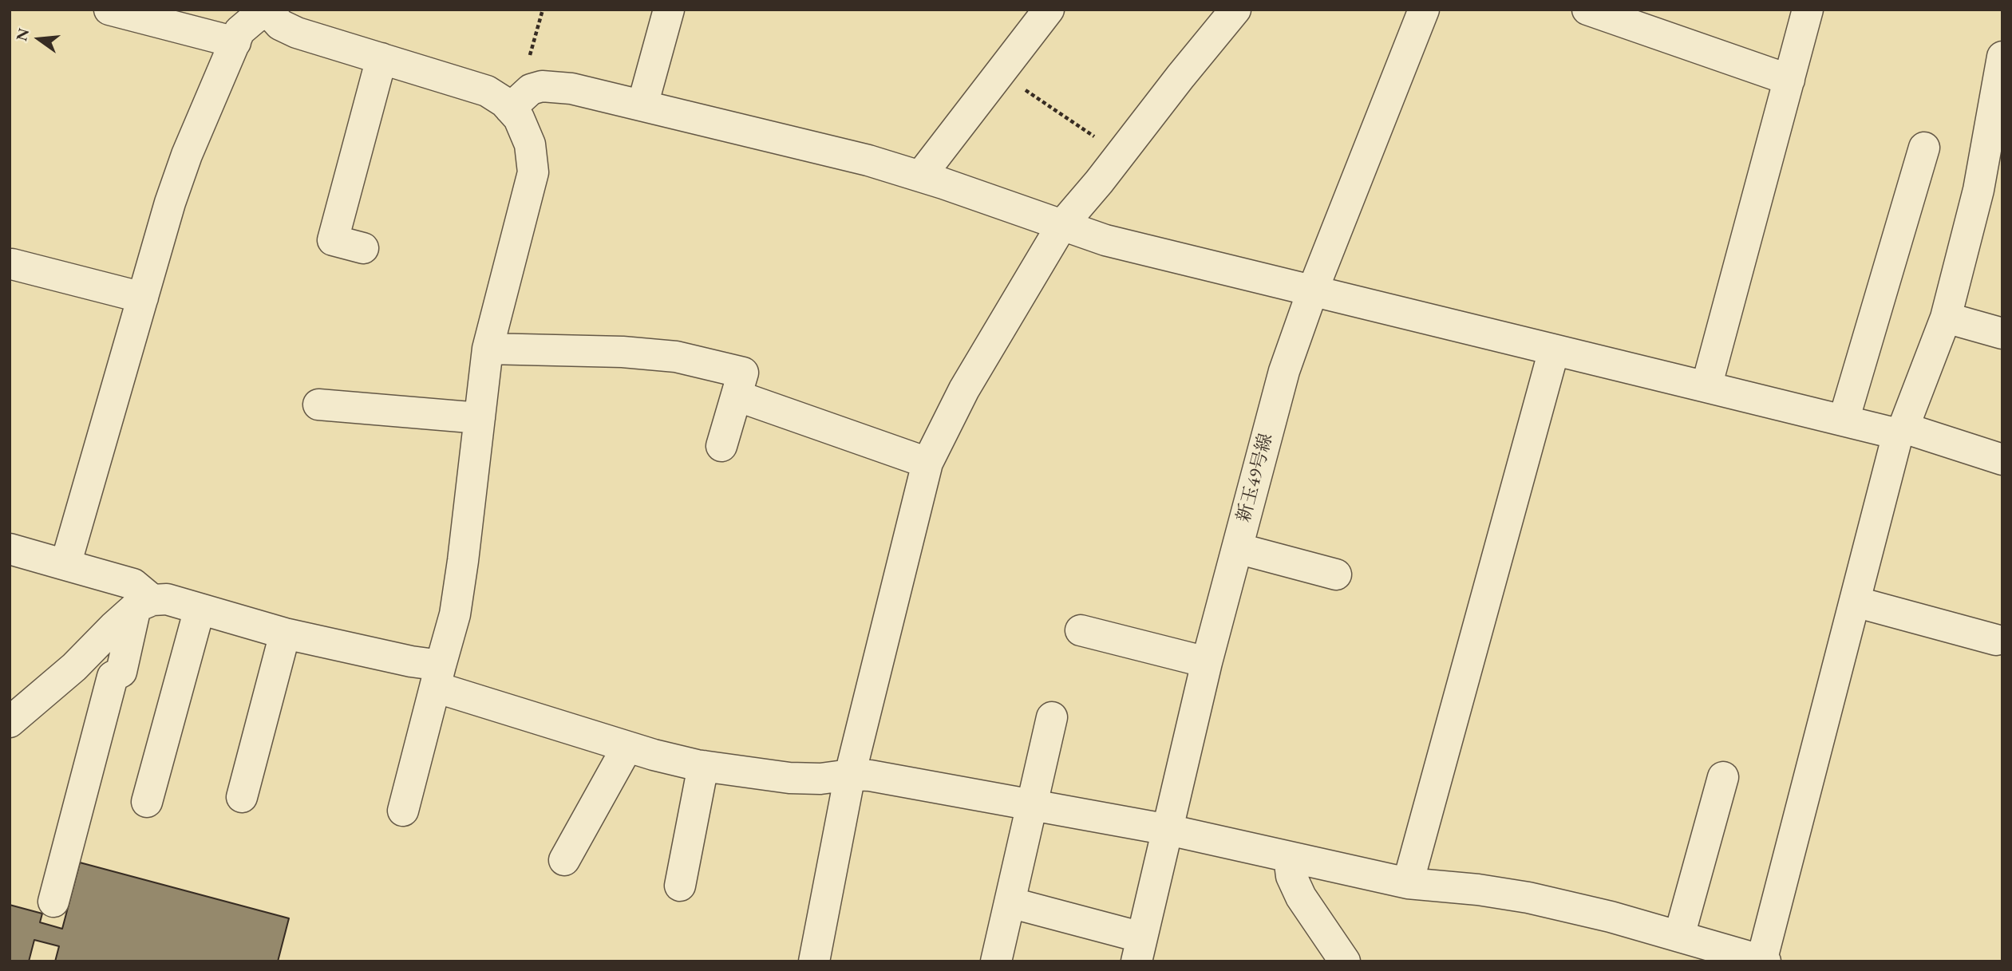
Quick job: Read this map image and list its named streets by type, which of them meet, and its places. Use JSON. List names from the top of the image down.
{
  "streets": {
    "street": ["新玉49号線"]
  },
  "north": "left"
}
